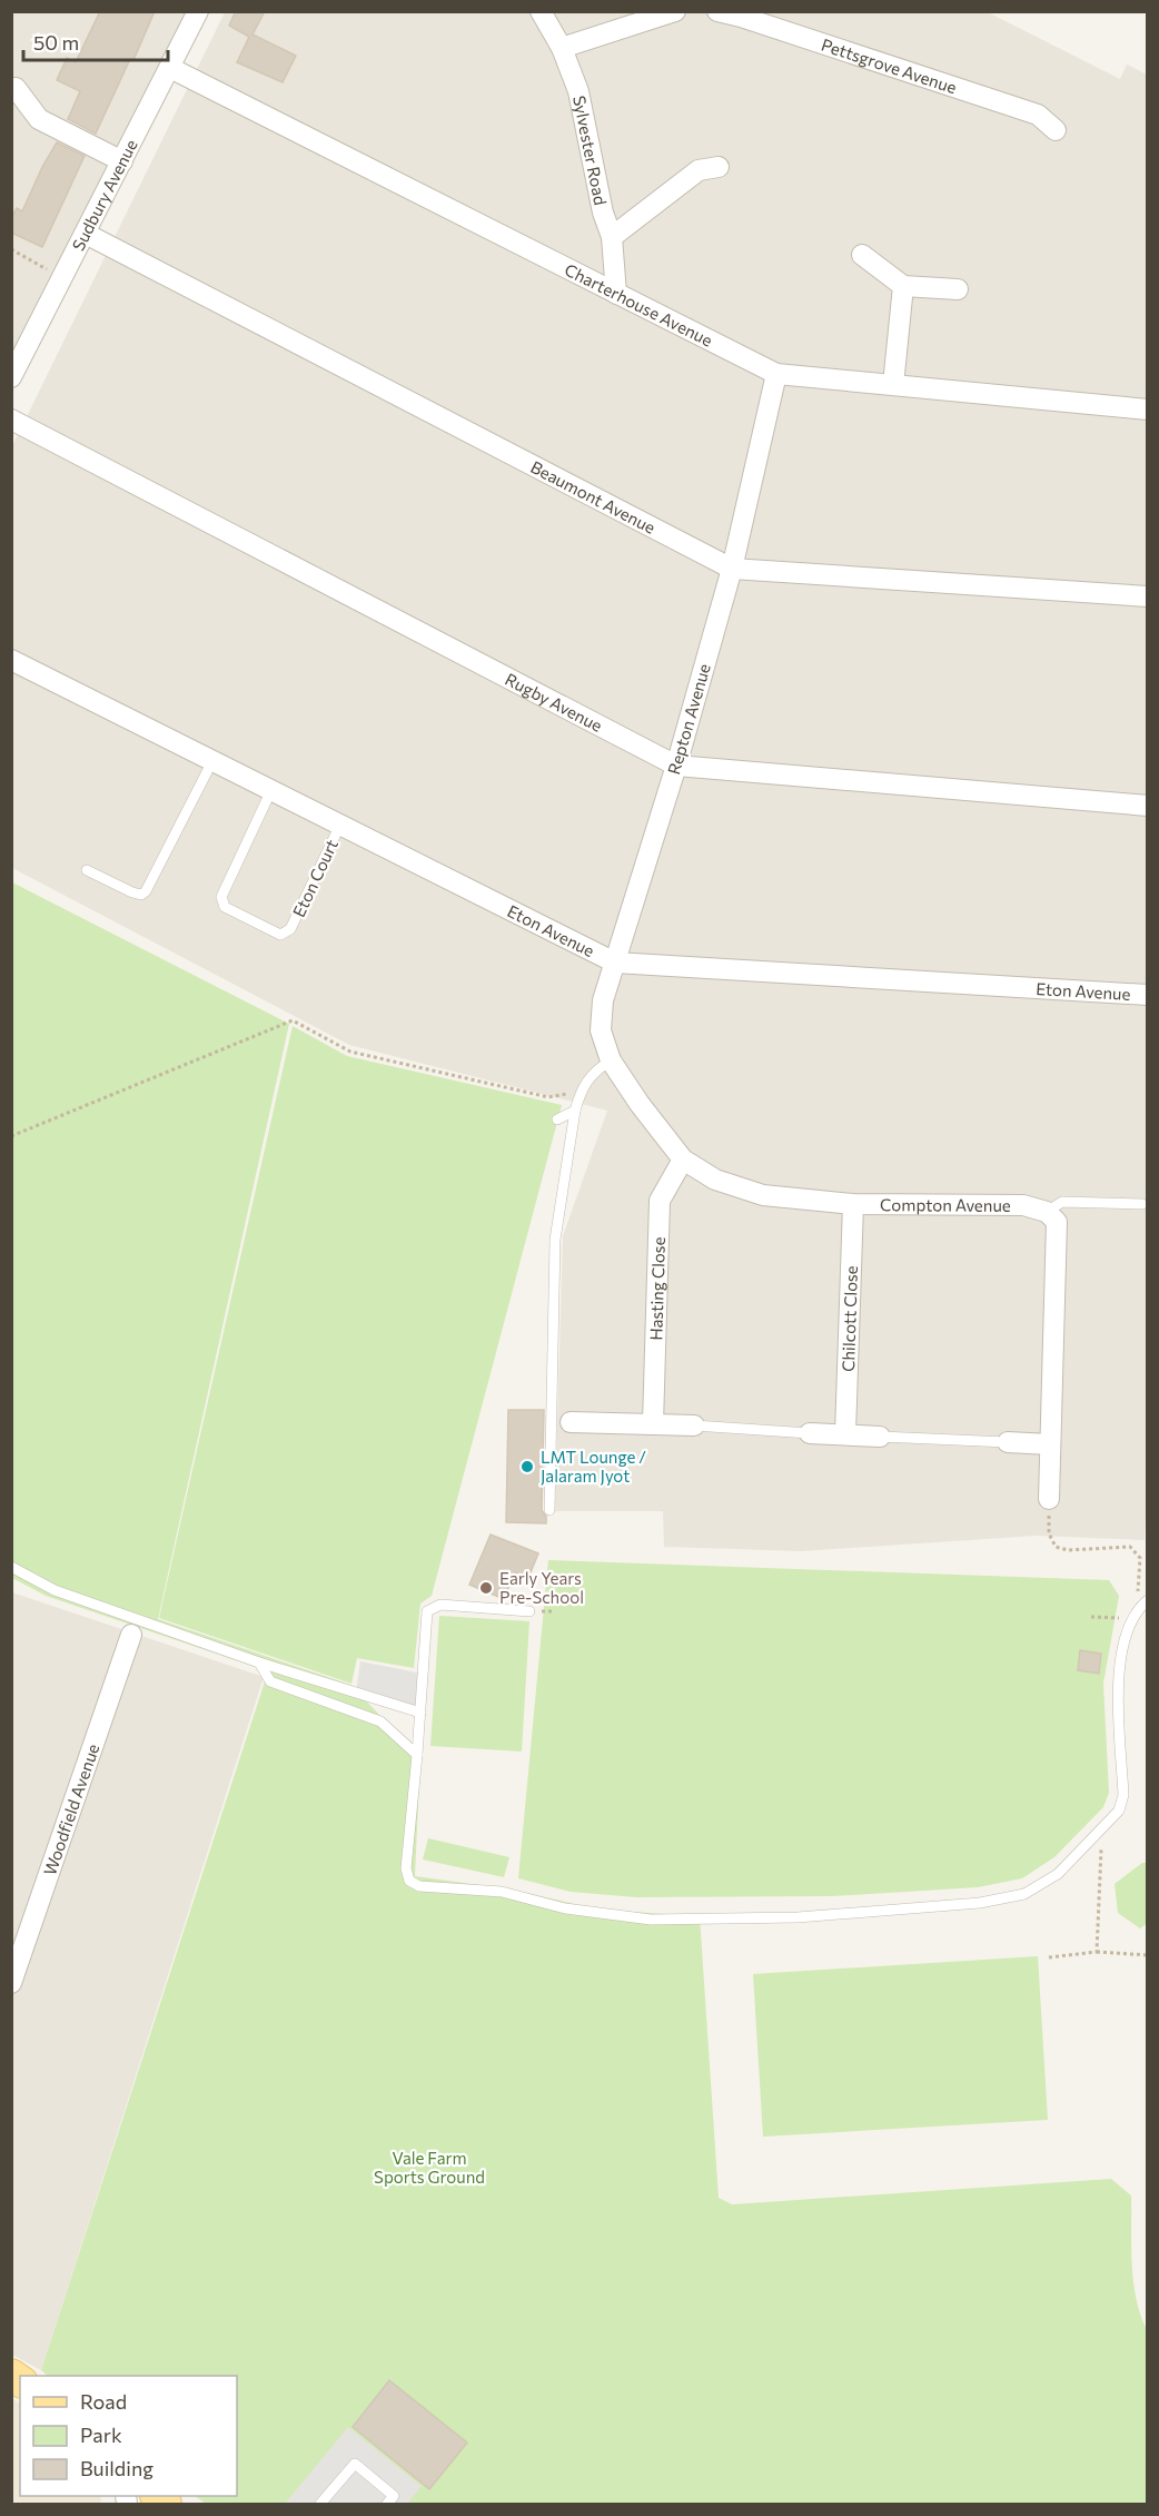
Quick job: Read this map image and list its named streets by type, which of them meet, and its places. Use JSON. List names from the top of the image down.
{
  "streets": {
    "street": [
      "Pettsgrove Avenue",
      "Sylvester Road",
      "Sudbury Avenue",
      "Charterhouse Avenue",
      "Beaumont Avenue",
      "Rugby Avenue",
      "Repton Avenue",
      "Eton Avenue",
      "Compton Avenue",
      "Hasting Close",
      "Chilcott Close",
      "Woodfield Avenue"
    ],
    "lane": ["Eton Court"]
  },
  "crossings": [
    ["Sylvester Road", "Charterhouse Avenue"],
    ["Sudbury Avenue", "Charterhouse Avenue"],
    ["Sudbury Avenue", "Beaumont Avenue"],
    ["Charterhouse Avenue", "Repton Avenue"],
    ["Beaumont Avenue", "Repton Avenue"],
    ["Rugby Avenue", "Repton Avenue"],
    ["Repton Avenue", "Eton Avenue"],
    ["Repton Avenue", "Compton Avenue"],
    ["Eton Court", "Eton Avenue"],
    ["Compton Avenue", "Hasting Close"],
    ["Compton Avenue", "Chilcott Close"]
  ],
  "parks": ["Vale Farm Sports Ground"],
  "places": ["LMT Lounge / Jalaram Jyot", "Early Years Pre-School"],
  "legend": ["Road", "Park", "Building"],
  "scale_bar": "50 m"
}
